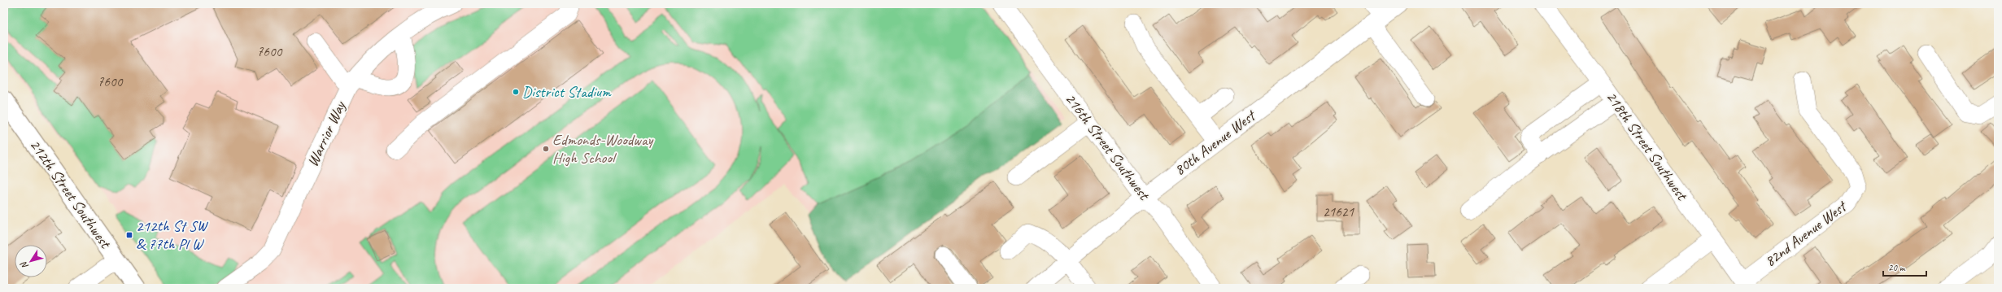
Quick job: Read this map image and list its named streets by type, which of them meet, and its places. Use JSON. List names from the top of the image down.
{
  "streets": {
    "main road": ["212th Street Southwest"],
    "street": [
      "Warrior Way",
      "80th Avenue West",
      "218th Street Southwest",
      "216th Street Southwest",
      "82nd Avenue West"
    ]
  },
  "crossings": [
    ["80th Avenue West", "216th Street Southwest"],
    ["218th Street Southwest", "82nd Avenue West"]
  ],
  "places": {
    "other": ["District Stadium", "Edmonds-Woodway High School"],
    "transit": ["212th St SW & 77th Pl W"]
  },
  "house_numbers": ["7600", "7600", "21621"],
  "scale_bar": "20 m",
  "north": "bottom left"
}
